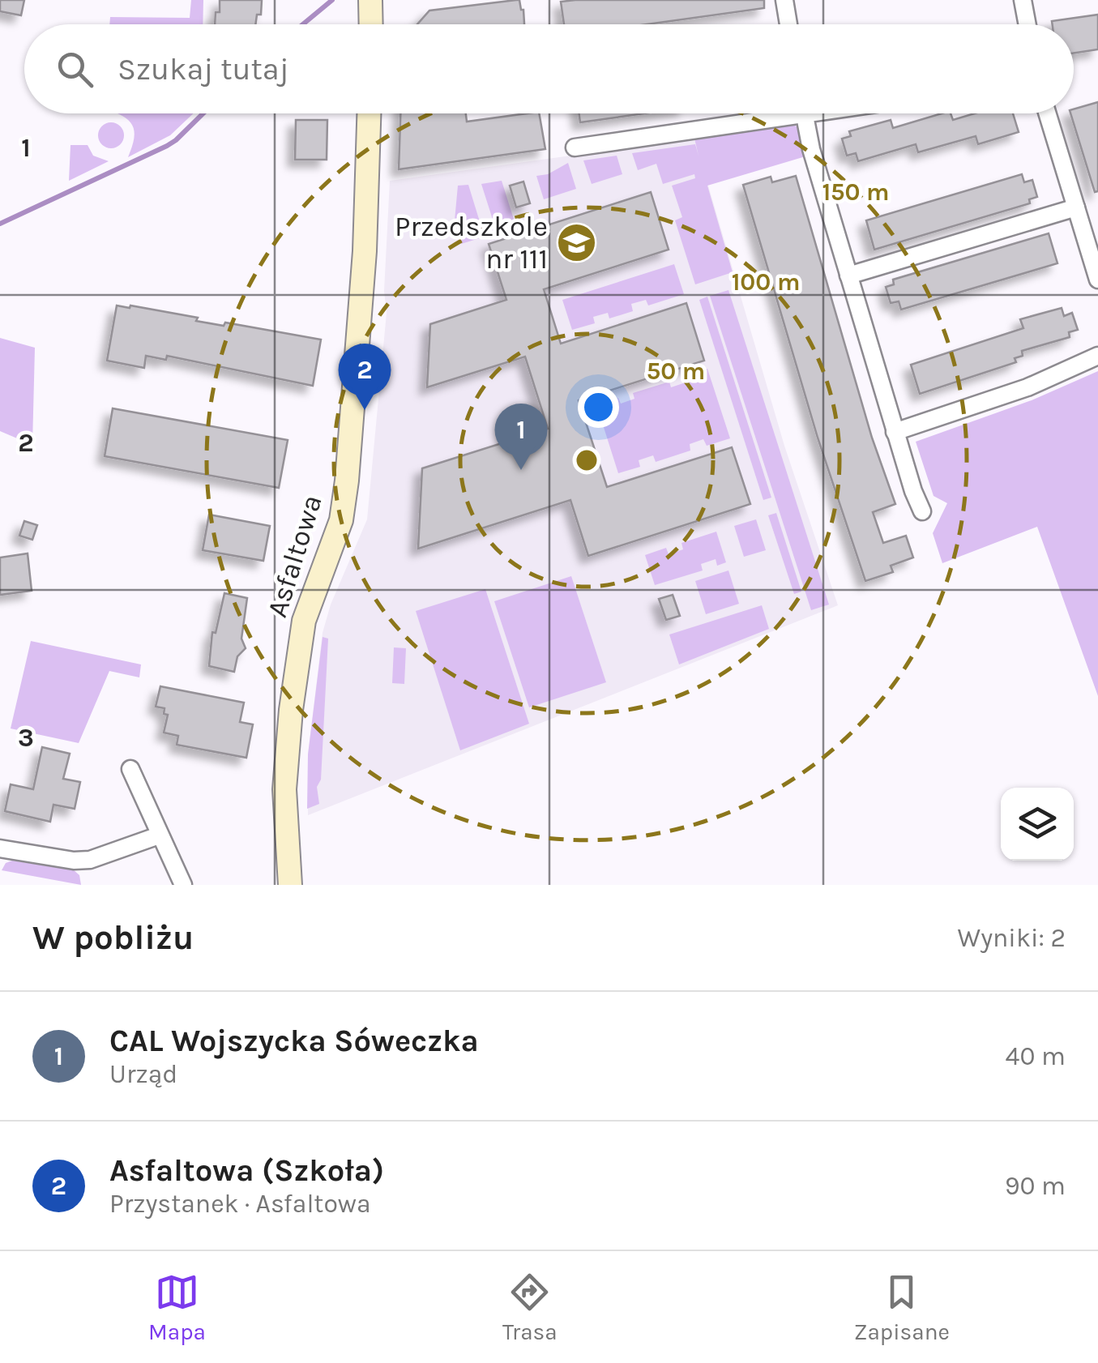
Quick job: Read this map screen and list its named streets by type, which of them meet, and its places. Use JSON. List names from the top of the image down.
{
  "streets": {
    "street": ["Asfaltowa"]
  },
  "places": {
    "school or university": ["Przedszkole nr 111"]
  },
  "page": {
    "search": "Szukaj tutaj",
    "pins": ["2", "1"],
    "heading": ["W pobliżu", "Wyniki: 2"],
    "list": [
      {
        "mark": "1",
        "name": "CAL Wojszycka Sóweczka",
        "note": "Urząd",
        "value": "40 m"
      },
      {
        "mark": "2",
        "name": "Asfaltowa (Szkoła)",
        "note": "Przystanek · Asfaltowa",
        "value": "90 m"
      }
    ],
    "nav": ["Mapa", "Trasa", "Zapisane"]
  },
  "grid": {
    "rows": ["1", "2", "3"]
  },
  "rings": ["150 m", "100 m", "50 m"]
}
